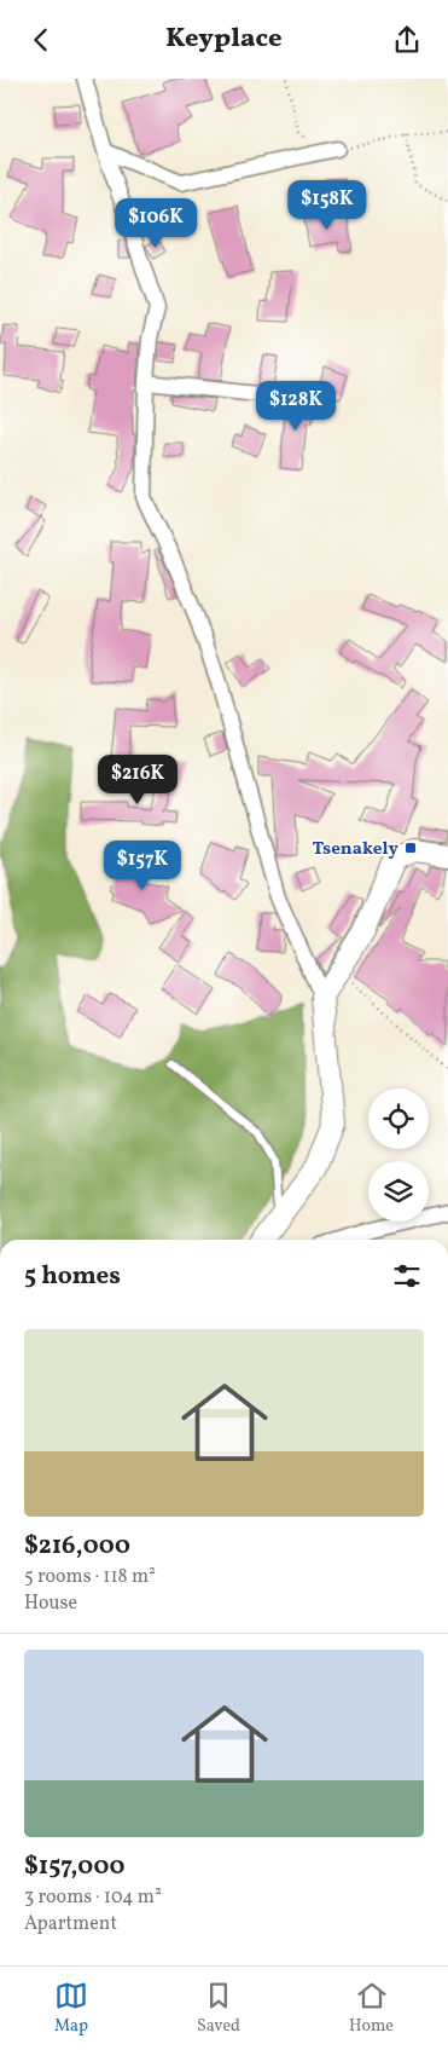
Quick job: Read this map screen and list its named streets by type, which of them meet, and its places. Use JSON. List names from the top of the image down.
{
  "places": {
    "transit": ["Tsenakely"]
  },
  "page": {
    "header": "Keyplace",
    "price": [
      "$158K",
      "$106K",
      "$128K",
      "$216K",
      "$157K"
    ],
    "heading": "5 homes",
    "list": [
      {
        "name": "$216,000",
        "note": "5 rooms · 118 m² · House"
      },
      {
        "name": "$157,000",
        "note": "3 rooms · 104 m² · Apartment"
      }
    ],
    "tabs": ["Map", "Saved", "Home"]
  }
}
